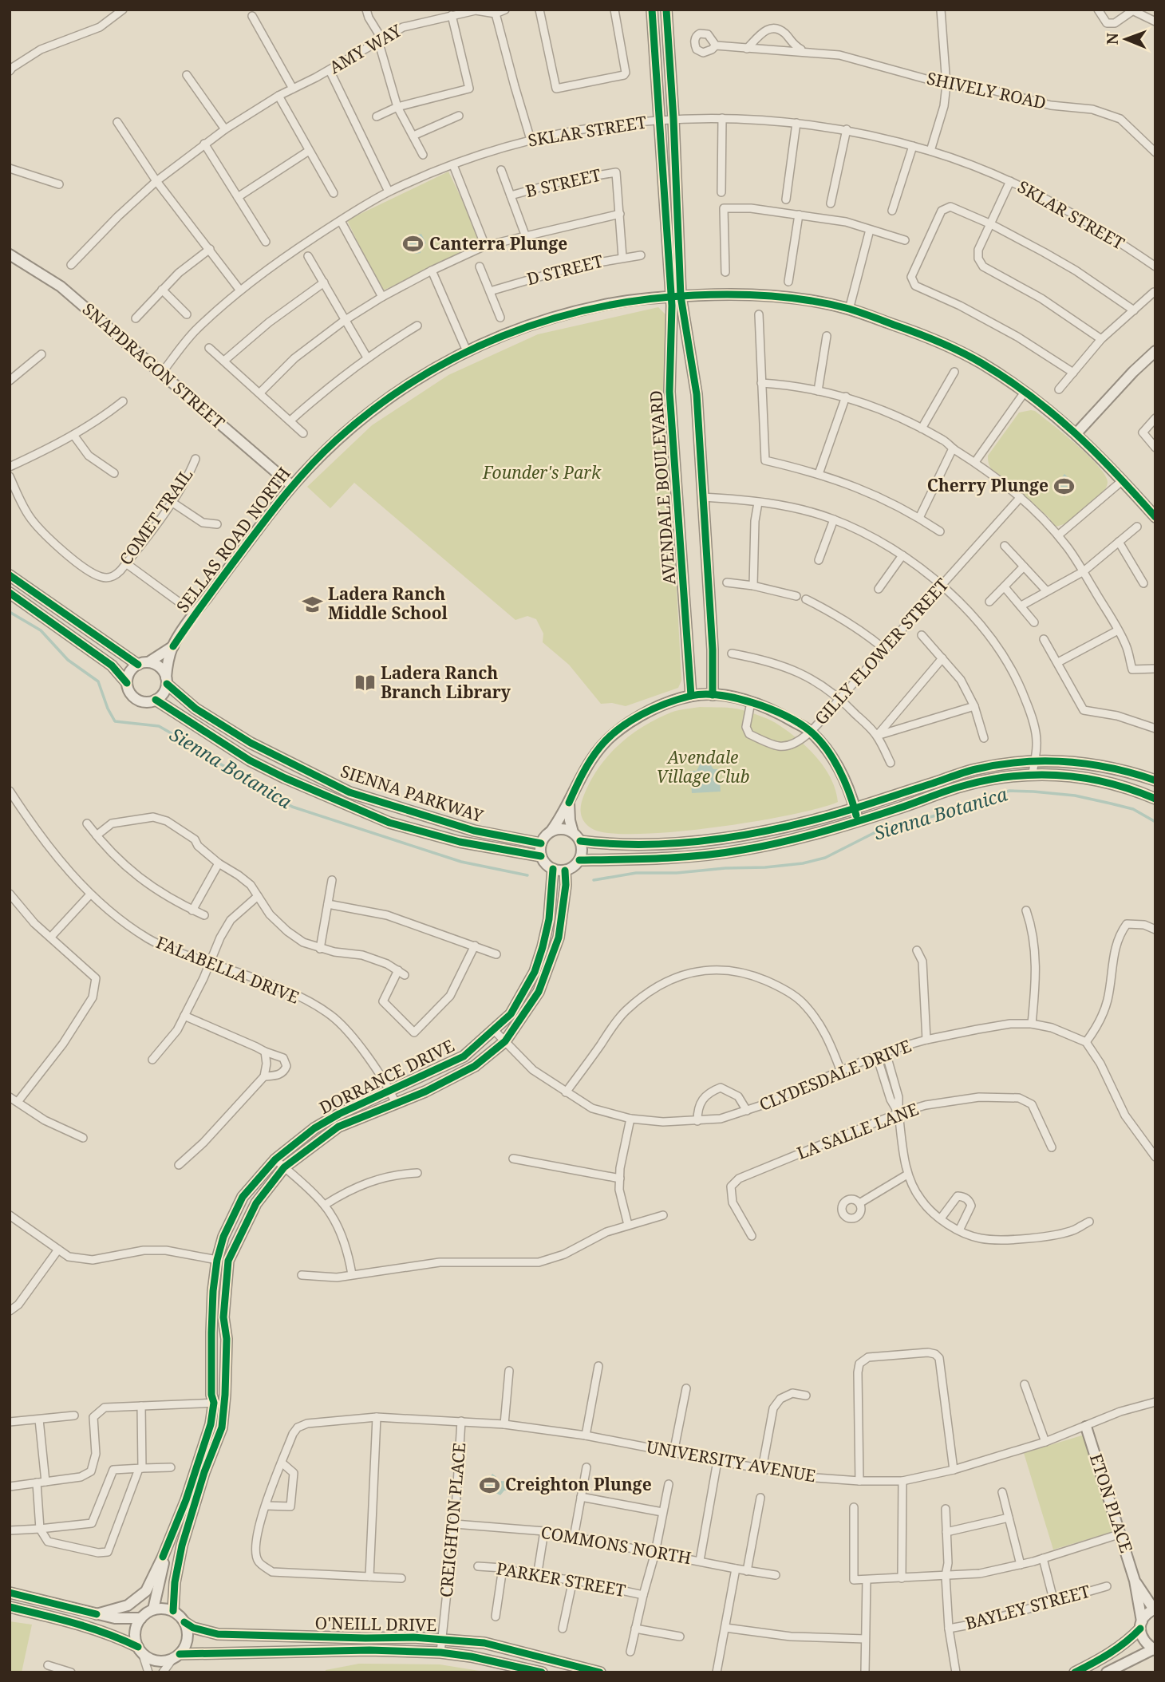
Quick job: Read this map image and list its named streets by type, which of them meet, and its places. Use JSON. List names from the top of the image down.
{
  "streets": {
    "street": [
      "AMY WAY",
      "SHIVELY ROAD",
      "SKLAR STREET",
      "B STREET",
      "D STREET",
      "SNAPDRAGON STREET",
      "AVENDALE BOULEVARD",
      "COMET TRAIL",
      "SELLAS ROAD NORTH",
      "GILLY FLOWER STREET",
      "SIENNA PARKWAY",
      "FALABELLA DRIVE",
      "CLYDESDALE DRIVE",
      "DORRANCE DRIVE",
      "LA SALLE LANE",
      "UNIVERSITY AVENUE",
      "ETON PLACE",
      "CREIGHTON PLACE",
      "COMMONS NORTH",
      "PARKER STREET",
      "BAYLEY STREET",
      "O'NEILL DRIVE"
    ]
  },
  "crossings": [
    ["SKLAR STREET", "SNAPDRAGON STREET"],
    ["SKLAR STREET", "AVENDALE BOULEVARD"],
    ["SNAPDRAGON STREET", "SELLAS ROAD NORTH"],
    ["AVENDALE BOULEVARD", "SELLAS ROAD NORTH"],
    ["SELLAS ROAD NORTH", "SIENNA PARKWAY"],
    ["SIENNA PARKWAY", "DORRANCE DRIVE"],
    ["FALABELLA DRIVE", "DORRANCE DRIVE"],
    ["CLYDESDALE DRIVE", "DORRANCE DRIVE"],
    ["DORRANCE DRIVE", "O'NEILL DRIVE"],
    ["UNIVERSITY AVENUE", "ETON PLACE"],
    ["UNIVERSITY AVENUE", "CREIGHTON PLACE"],
    ["CREIGHTON PLACE", "COMMONS NORTH"],
    ["CREIGHTON PLACE", "O'NEILL DRIVE"]
  ],
  "water": ["Sienna Botanica"],
  "parks": ["Founder's Park", "Avendale Village Club"],
  "places": {
    "sports": ["Canterra Plunge", "Cherry Plunge", "Creighton Plunge"],
    "school or university": ["Ladera Ranch Middle School"],
    "library": ["Ladera Ranch Branch Library"]
  },
  "north": "left"
}
